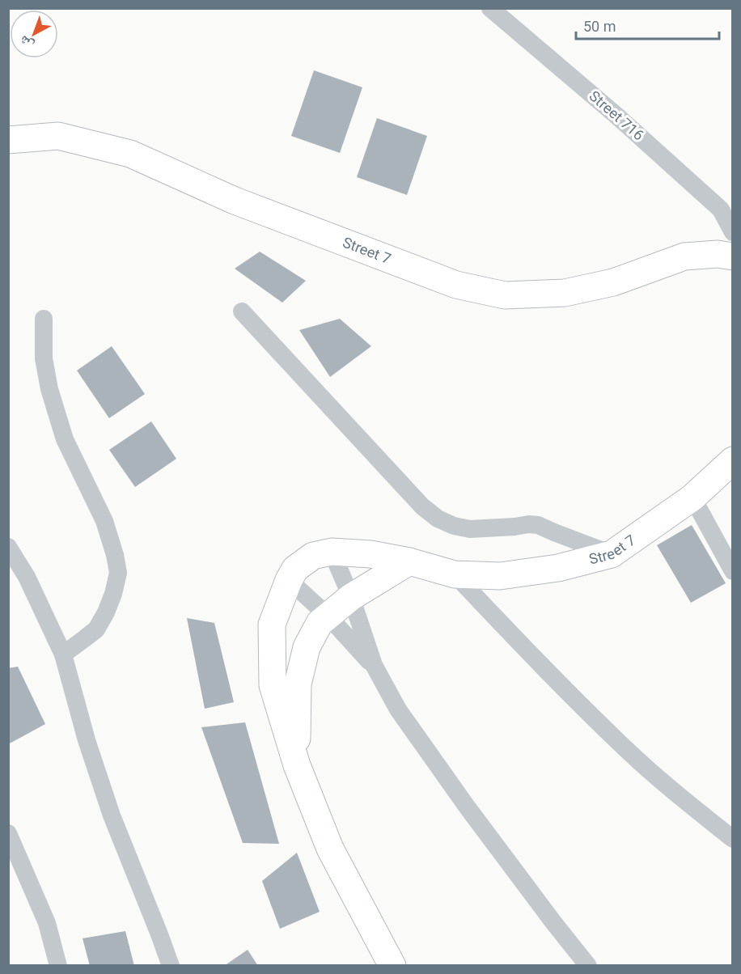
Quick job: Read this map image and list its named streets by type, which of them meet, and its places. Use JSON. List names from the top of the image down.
{
  "streets": {
    "main road": ["Street 7"],
    "street": ["Street 716"]
  },
  "scale_bar": "50 m",
  "north": "bottom left"
}
